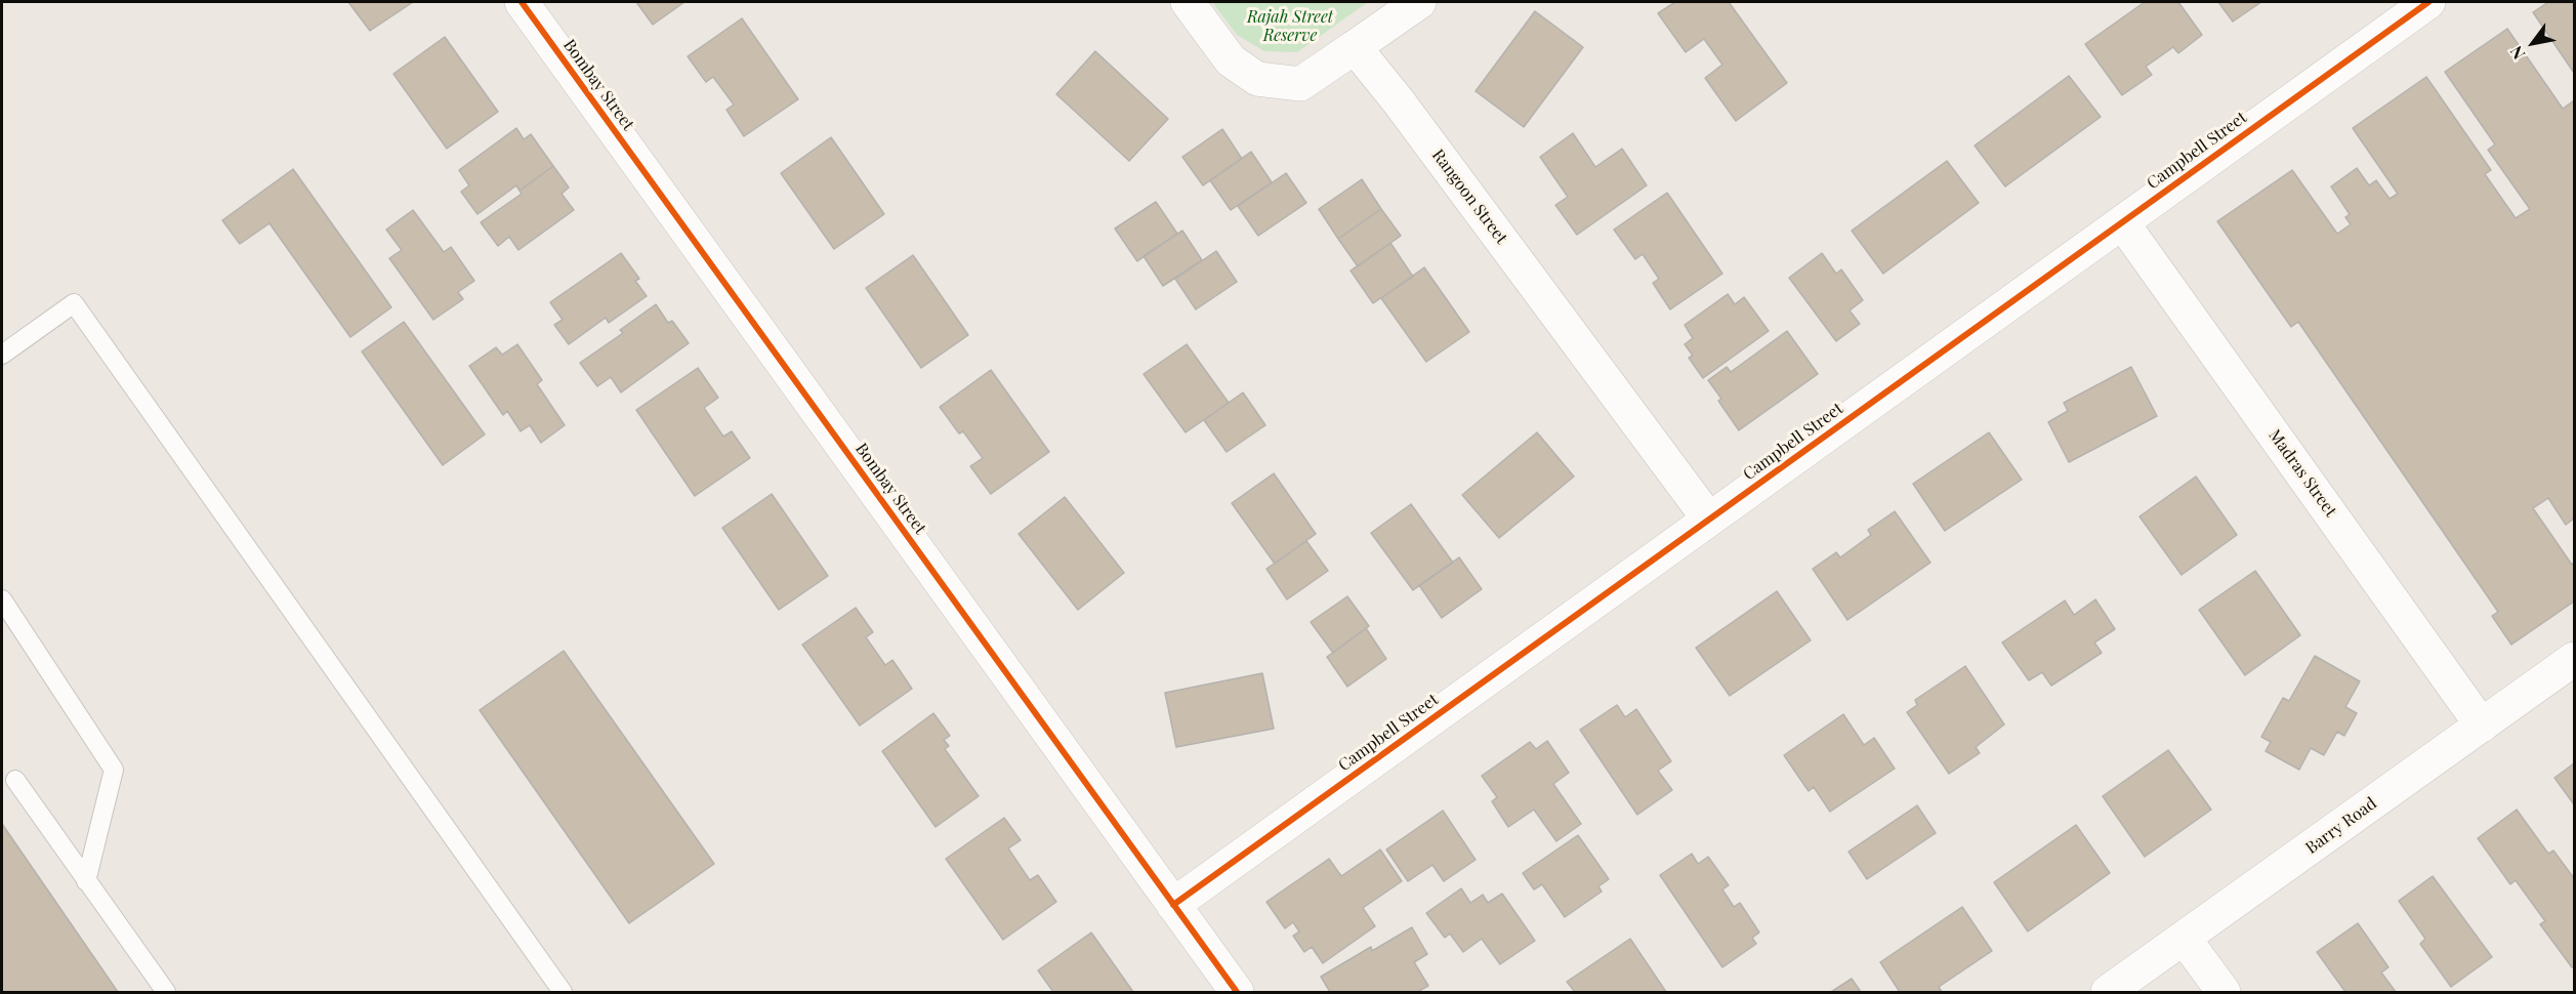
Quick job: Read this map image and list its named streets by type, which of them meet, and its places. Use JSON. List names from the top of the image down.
{
  "streets": {
    "street": [
      "Bombay Street",
      "Campbell Street",
      "Rangoon Street",
      "Madras Street",
      "Barry Road"
    ]
  },
  "crossings": [
    ["Bombay Street", "Campbell Street"],
    ["Campbell Street", "Rangoon Street"],
    ["Campbell Street", "Madras Street"],
    ["Madras Street", "Barry Road"]
  ],
  "parks": ["Rajah Street Reserve"],
  "north": "bottom left"
}
